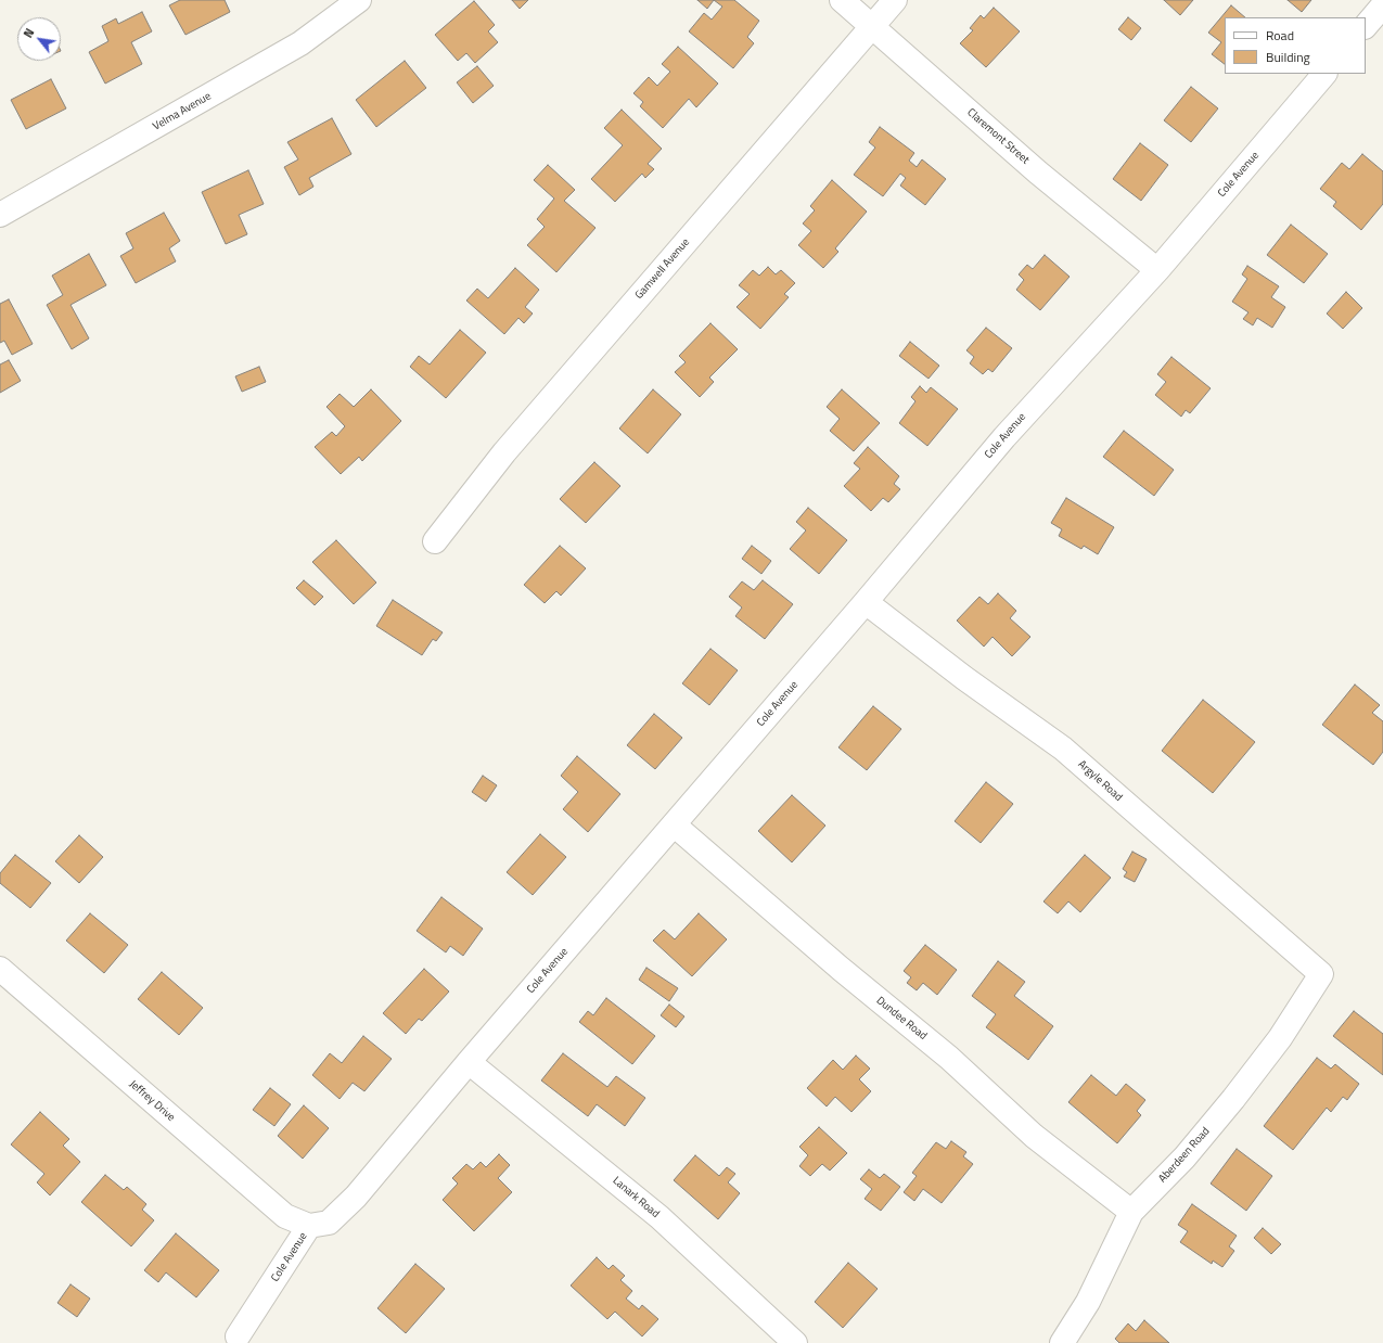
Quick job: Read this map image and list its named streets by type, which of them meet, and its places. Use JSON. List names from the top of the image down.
{
  "streets": {
    "street": [
      "Velma Avenue",
      "Claremont Street",
      "Cole Avenue",
      "Gamwell Avenue",
      "Argyle Road",
      "Dundee Road",
      "Jeffrey Drive",
      "Aberdeen Road",
      "Lanark Road"
    ]
  },
  "crossings": [
    ["Claremont Street", "Cole Avenue"],
    ["Claremont Street", "Gamwell Avenue"],
    ["Cole Avenue", "Argyle Road"],
    ["Cole Avenue", "Dundee Road"],
    ["Cole Avenue", "Jeffrey Drive"],
    ["Cole Avenue", "Lanark Road"],
    ["Argyle Road", "Aberdeen Road"],
    ["Dundee Road", "Aberdeen Road"]
  ],
  "legend": ["Road", "Building"],
  "north": "top left"
}
